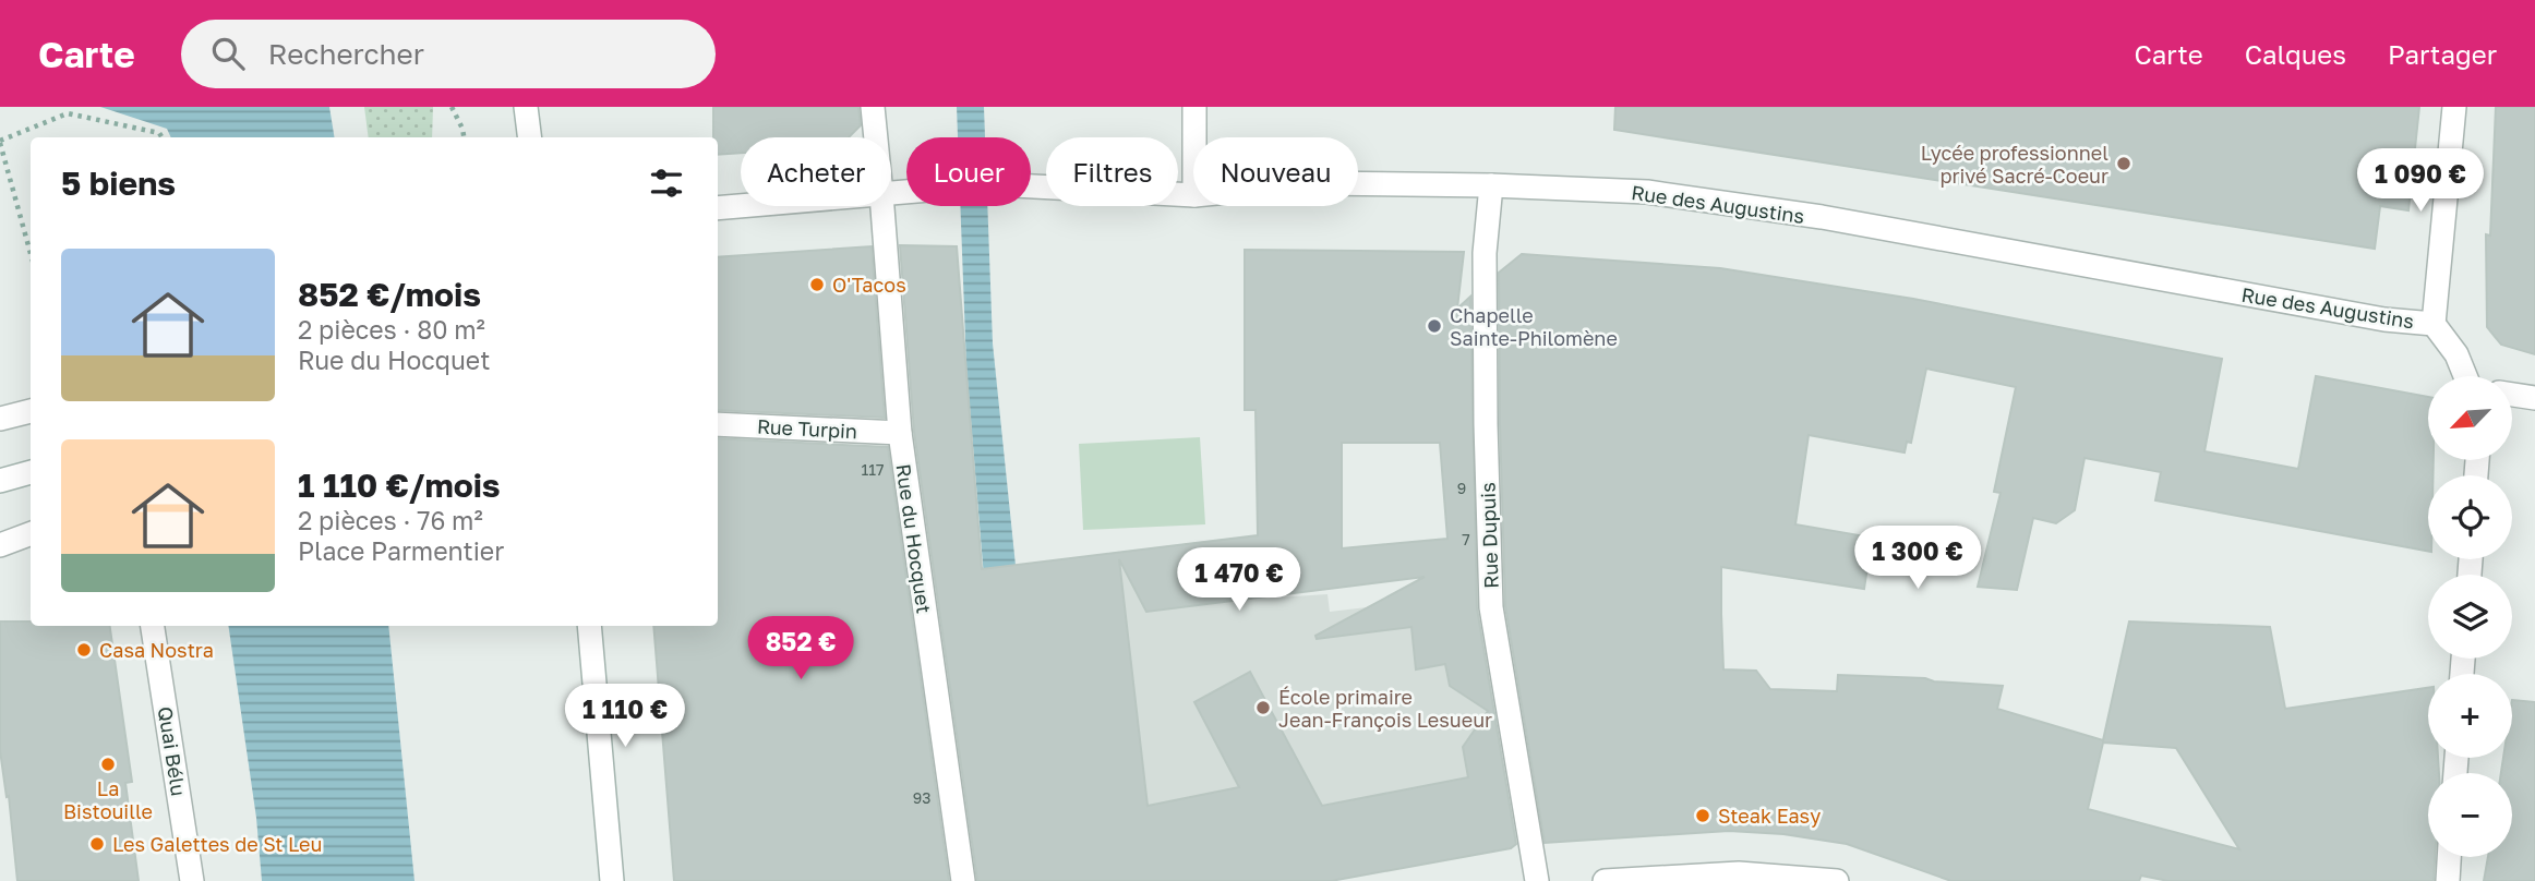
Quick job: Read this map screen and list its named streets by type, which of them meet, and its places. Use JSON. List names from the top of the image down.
{
  "streets": {
    "street": [
      "Rue des Augustins",
      "Rue Turpin",
      "Rue Dupuis",
      "Rue du Hocquet",
      "Quai Bélu"
    ]
  },
  "crossings": [
    ["Rue des Augustins", "Rue Dupuis"],
    ["Rue Turpin", "Rue du Hocquet"]
  ],
  "places": [
    "Lycée professionnel privé Sacré-Coeur",
    "O'Tacos",
    "Chapelle Sainte-Philomène",
    "Casa Nostra",
    "École primaire Jean-François Lesueur",
    "La Bistouille",
    "Steak Easy",
    "Les Galettes de St Leu"
  ],
  "house_numbers": [
    "117",
    "9",
    "7",
    "93"
  ],
  "north": "bottom left",
  "page": {
    "header": "Carte",
    "search": "Rechercher",
    "nav": ["Carte", "Calques", "Partager"],
    "chip": [
      "Acheter",
      "Louer",
      "Filtres",
      "Nouveau"
    ],
    "heading": "5 biens",
    "price": [
      "1 090 €",
      "1 300 €",
      "1 470 €",
      "852 €",
      "1 110 €"
    ],
    "list": [
      {
        "name": "852 €/mois",
        "note": "2 pièces · 80 m² · Rue du Hocquet"
      },
      {
        "name": "1 110 €/mois",
        "note": "2 pièces · 76 m² · Place Parmentier"
      }
    ],
    "map_buttons": ["+", "−"]
  }
}
